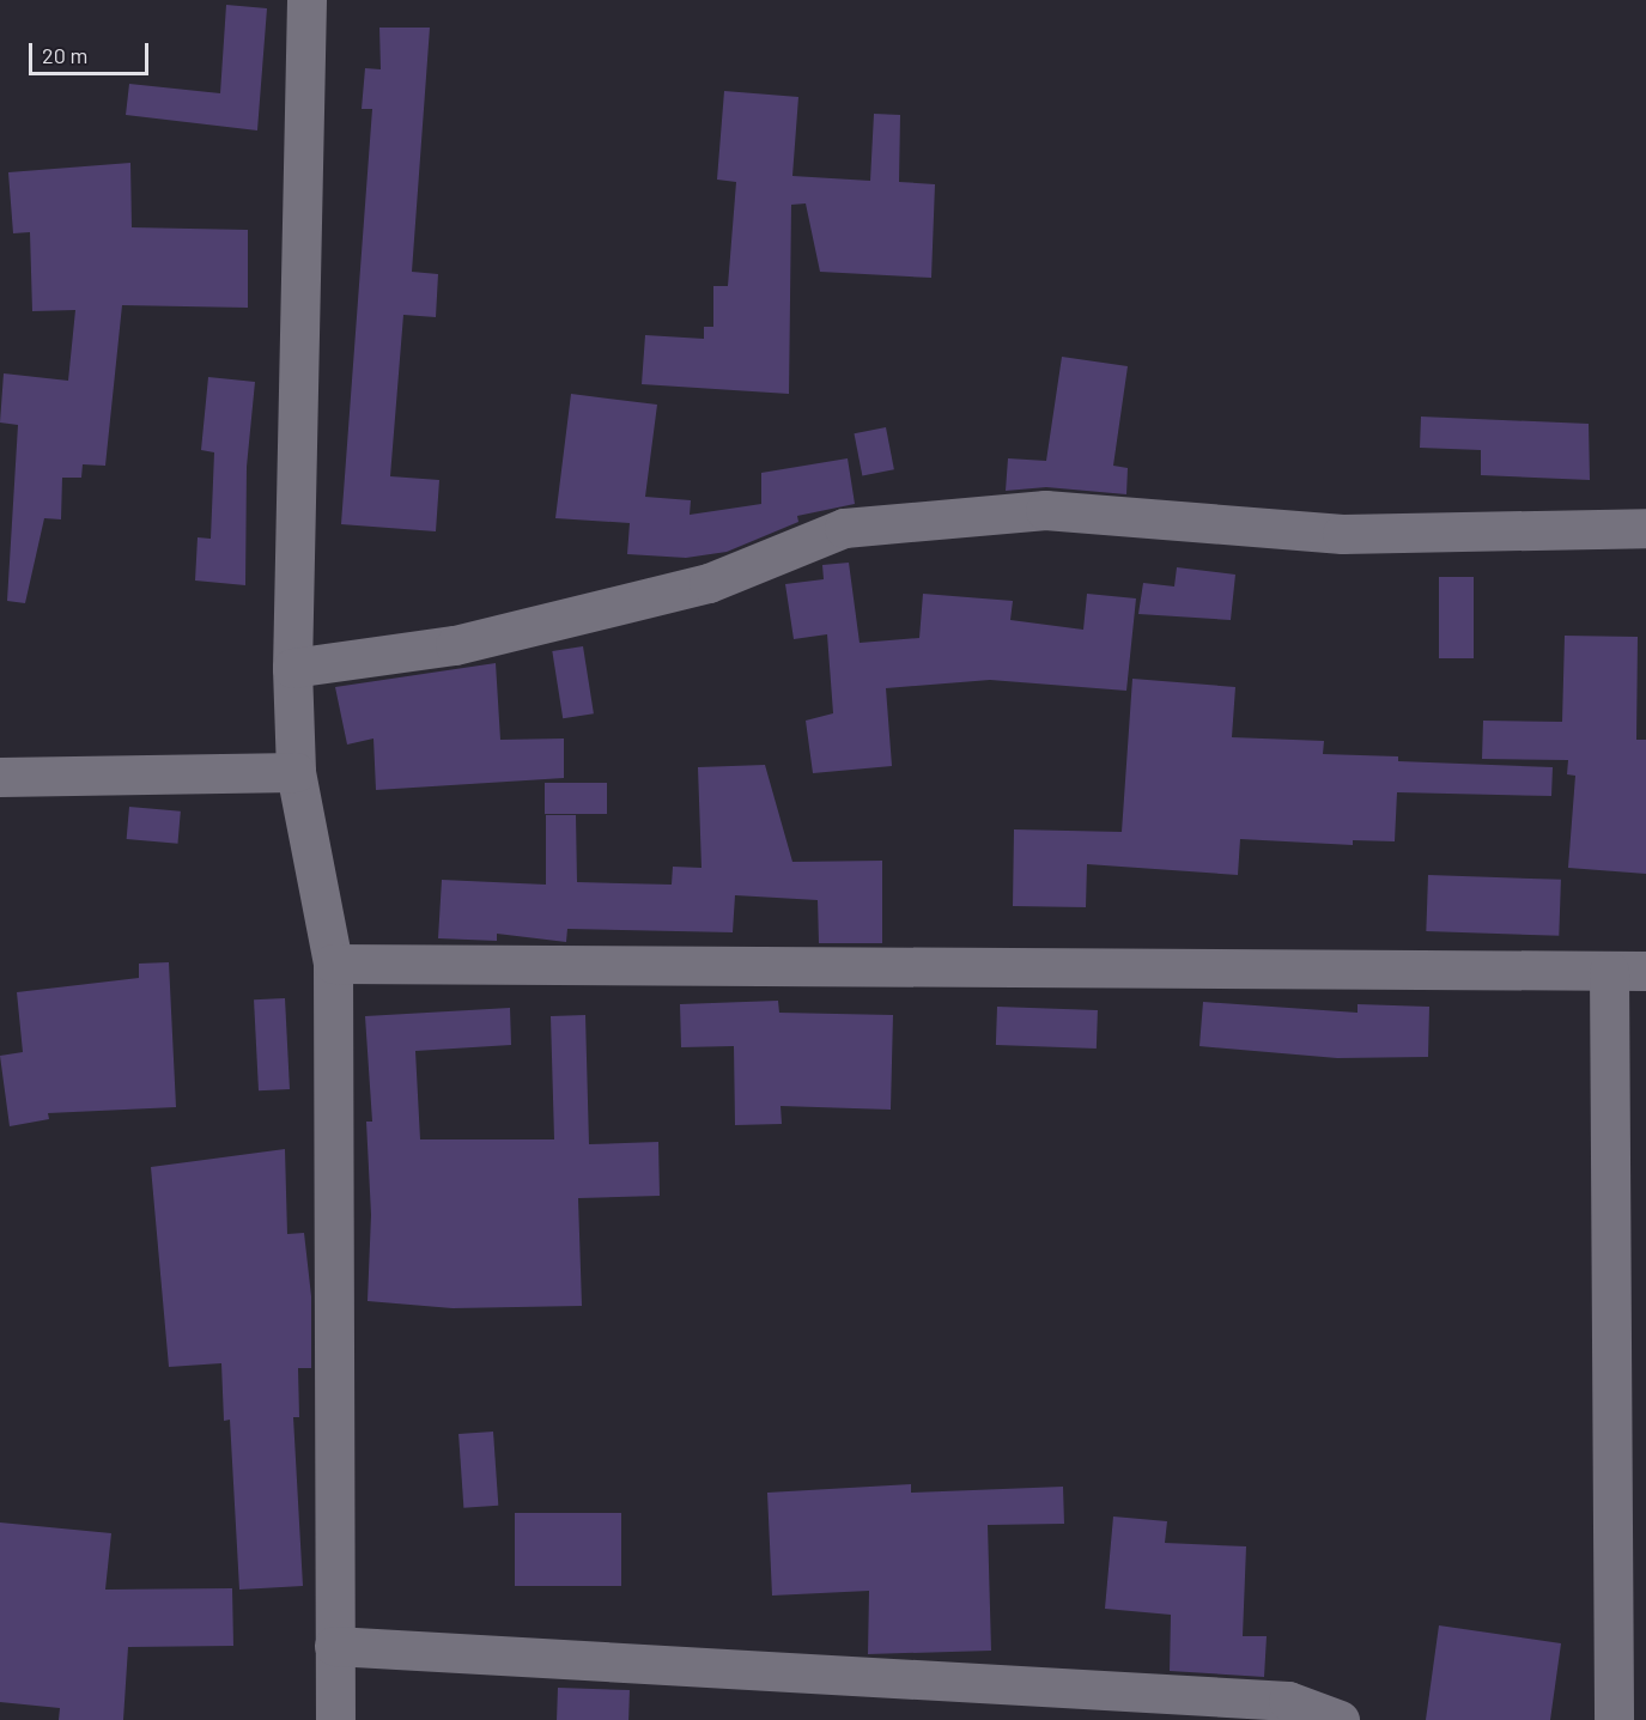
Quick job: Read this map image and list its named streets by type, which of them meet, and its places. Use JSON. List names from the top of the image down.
{
  "scale_bar": "20 m"
}
